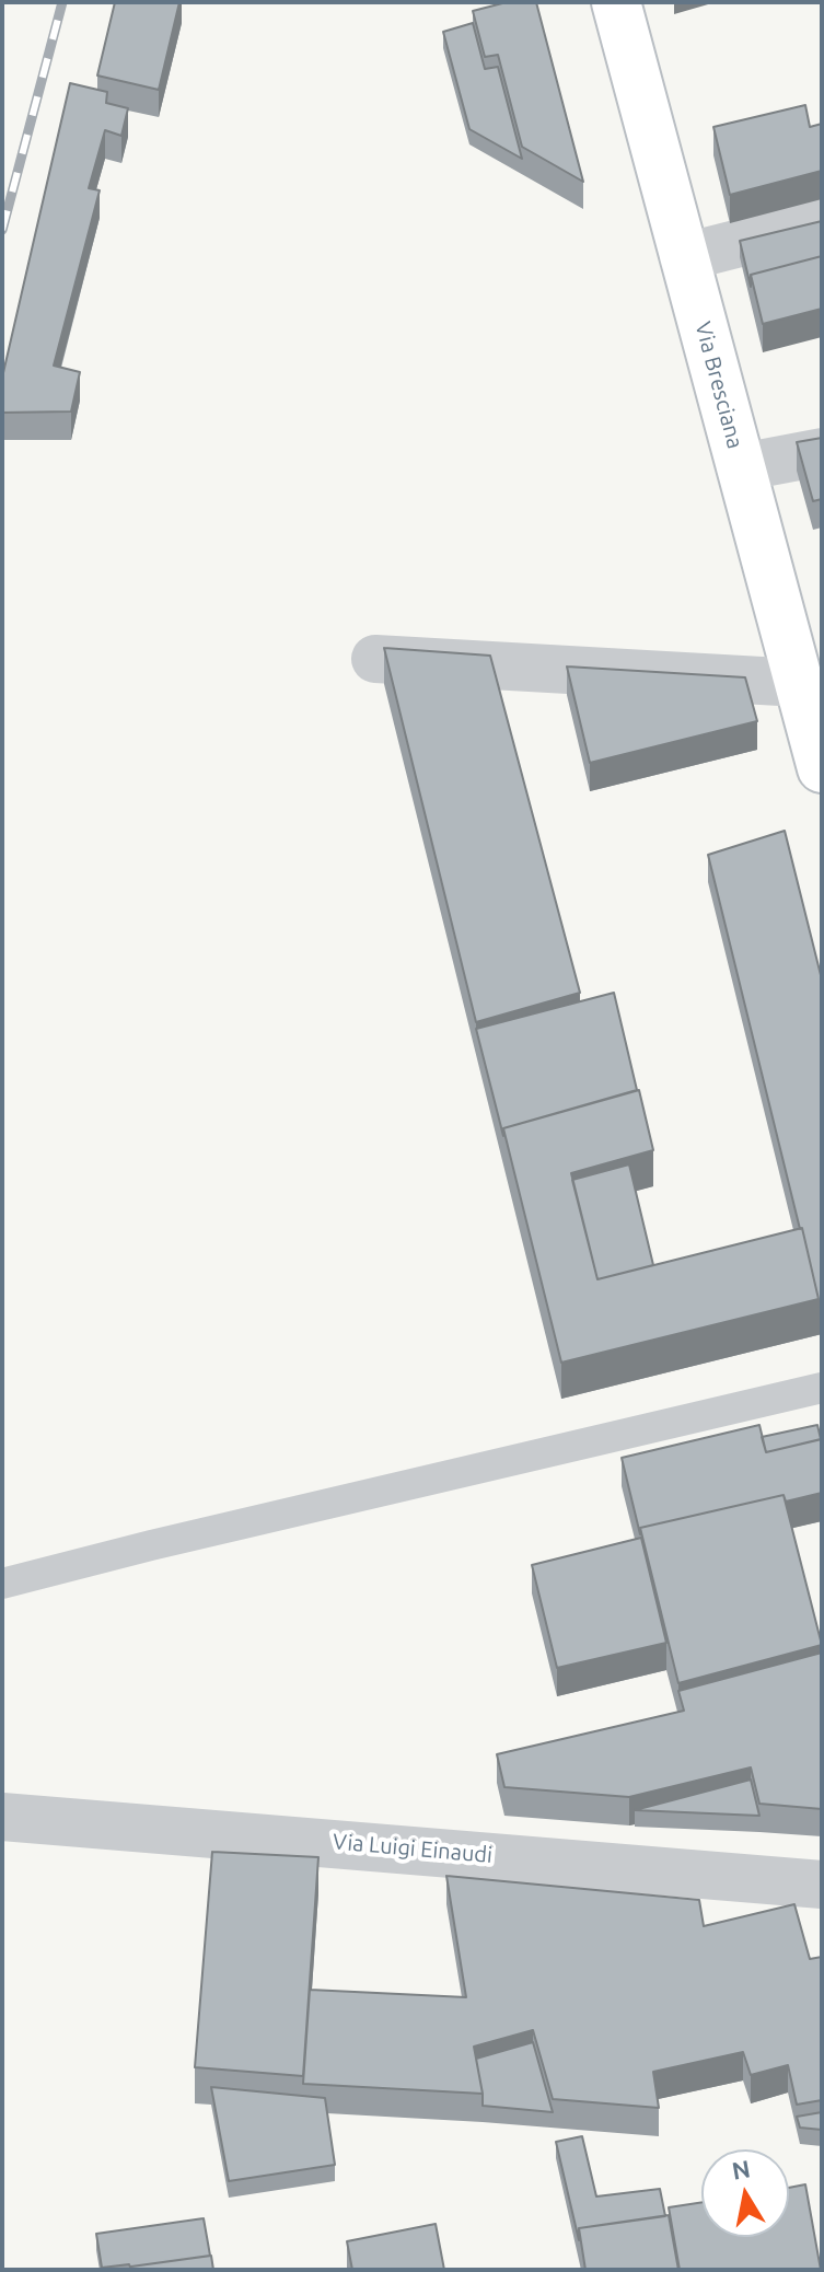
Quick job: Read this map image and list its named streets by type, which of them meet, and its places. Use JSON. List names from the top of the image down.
{
  "streets": {
    "main road": ["Via Bresciana"],
    "street": ["Via Luigi Einaudi"]
  },
  "north": "top"
}
